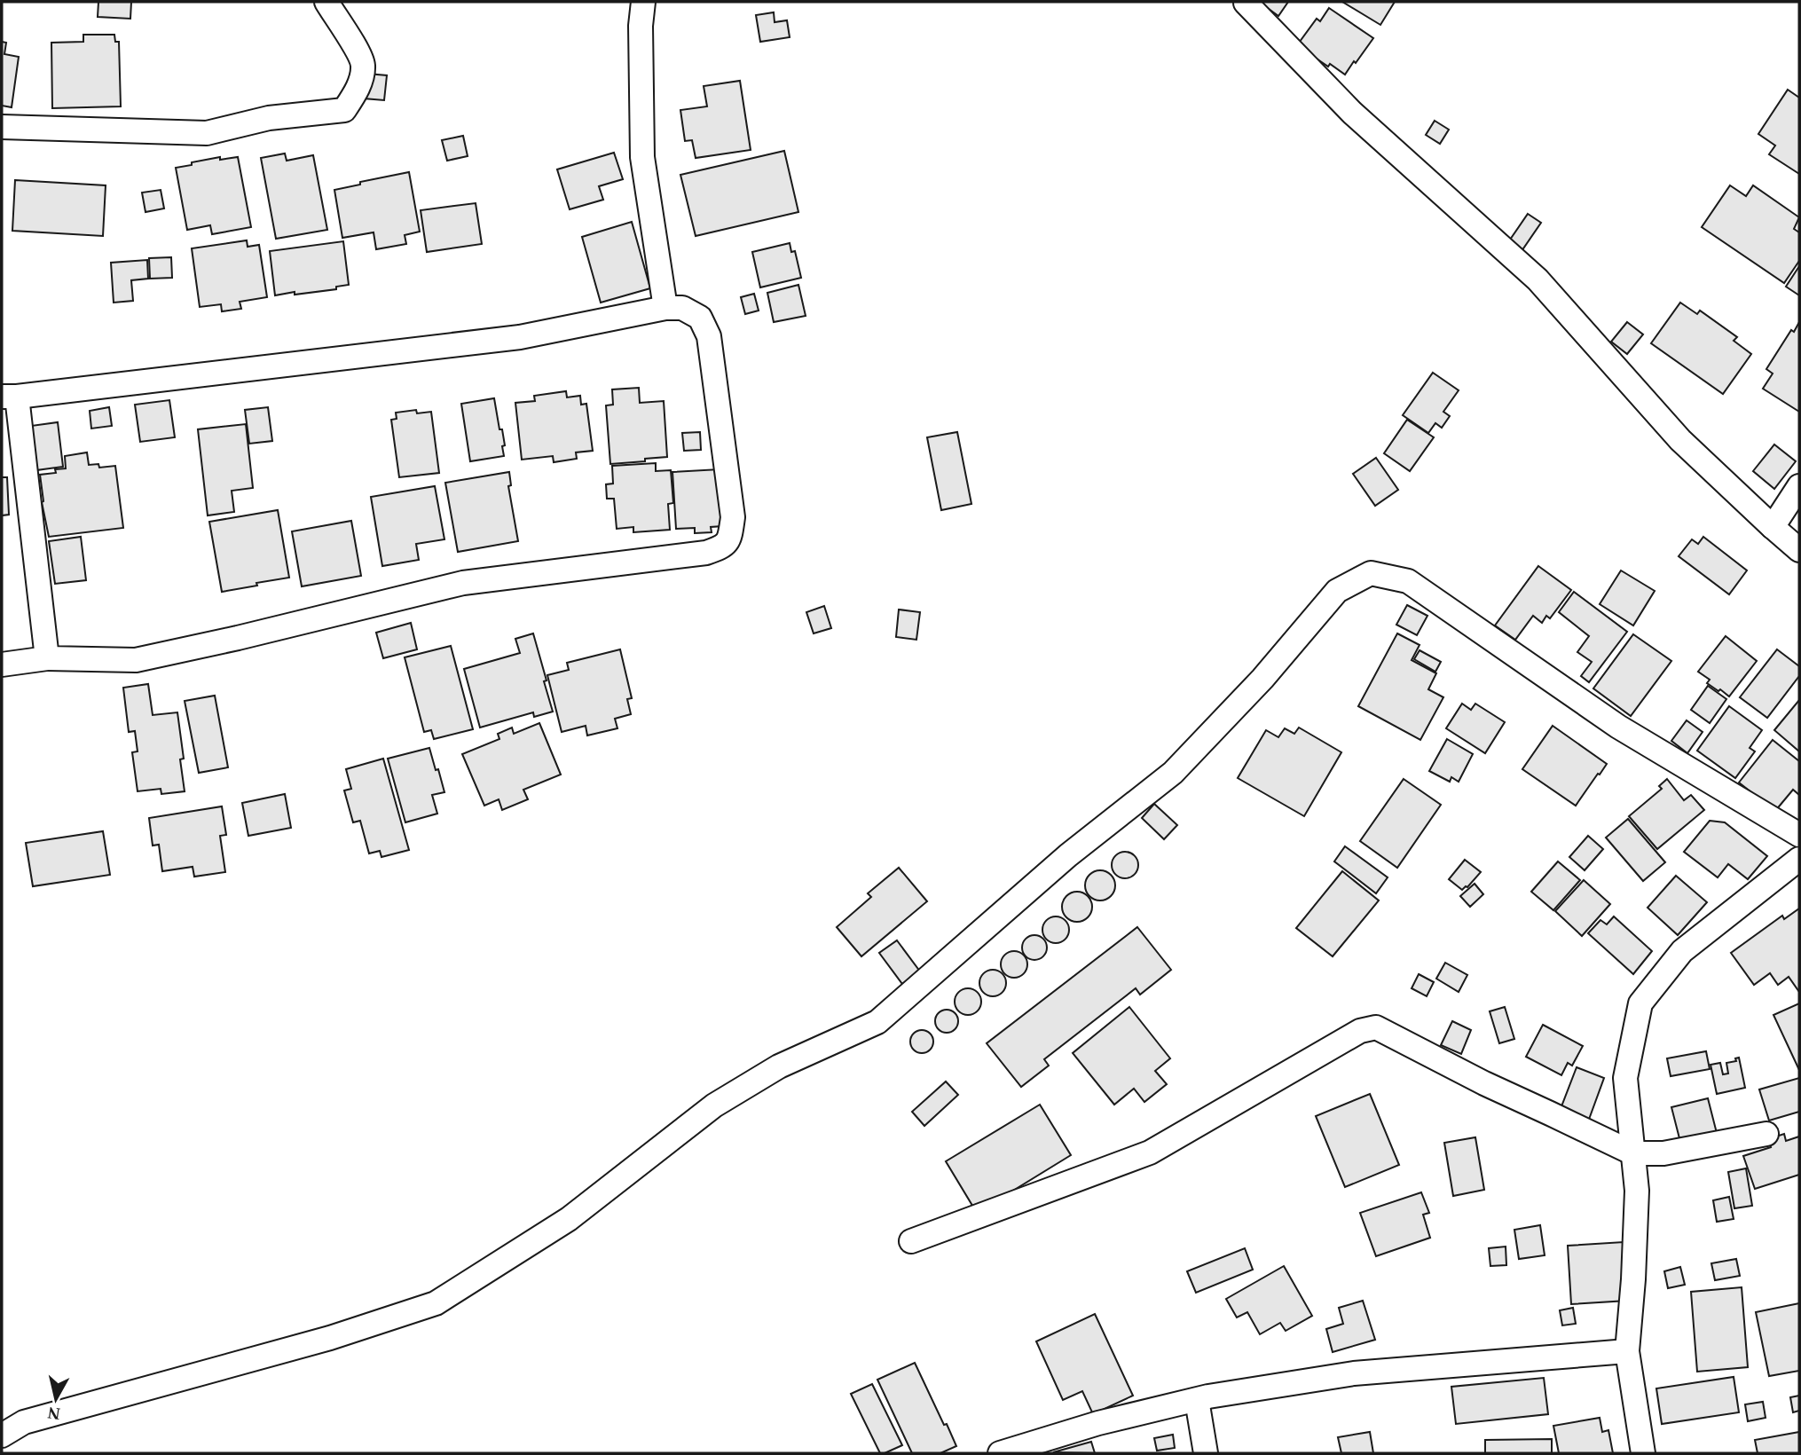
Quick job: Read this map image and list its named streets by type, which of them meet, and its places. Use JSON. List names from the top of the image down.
{
  "north": "bottom"
}
